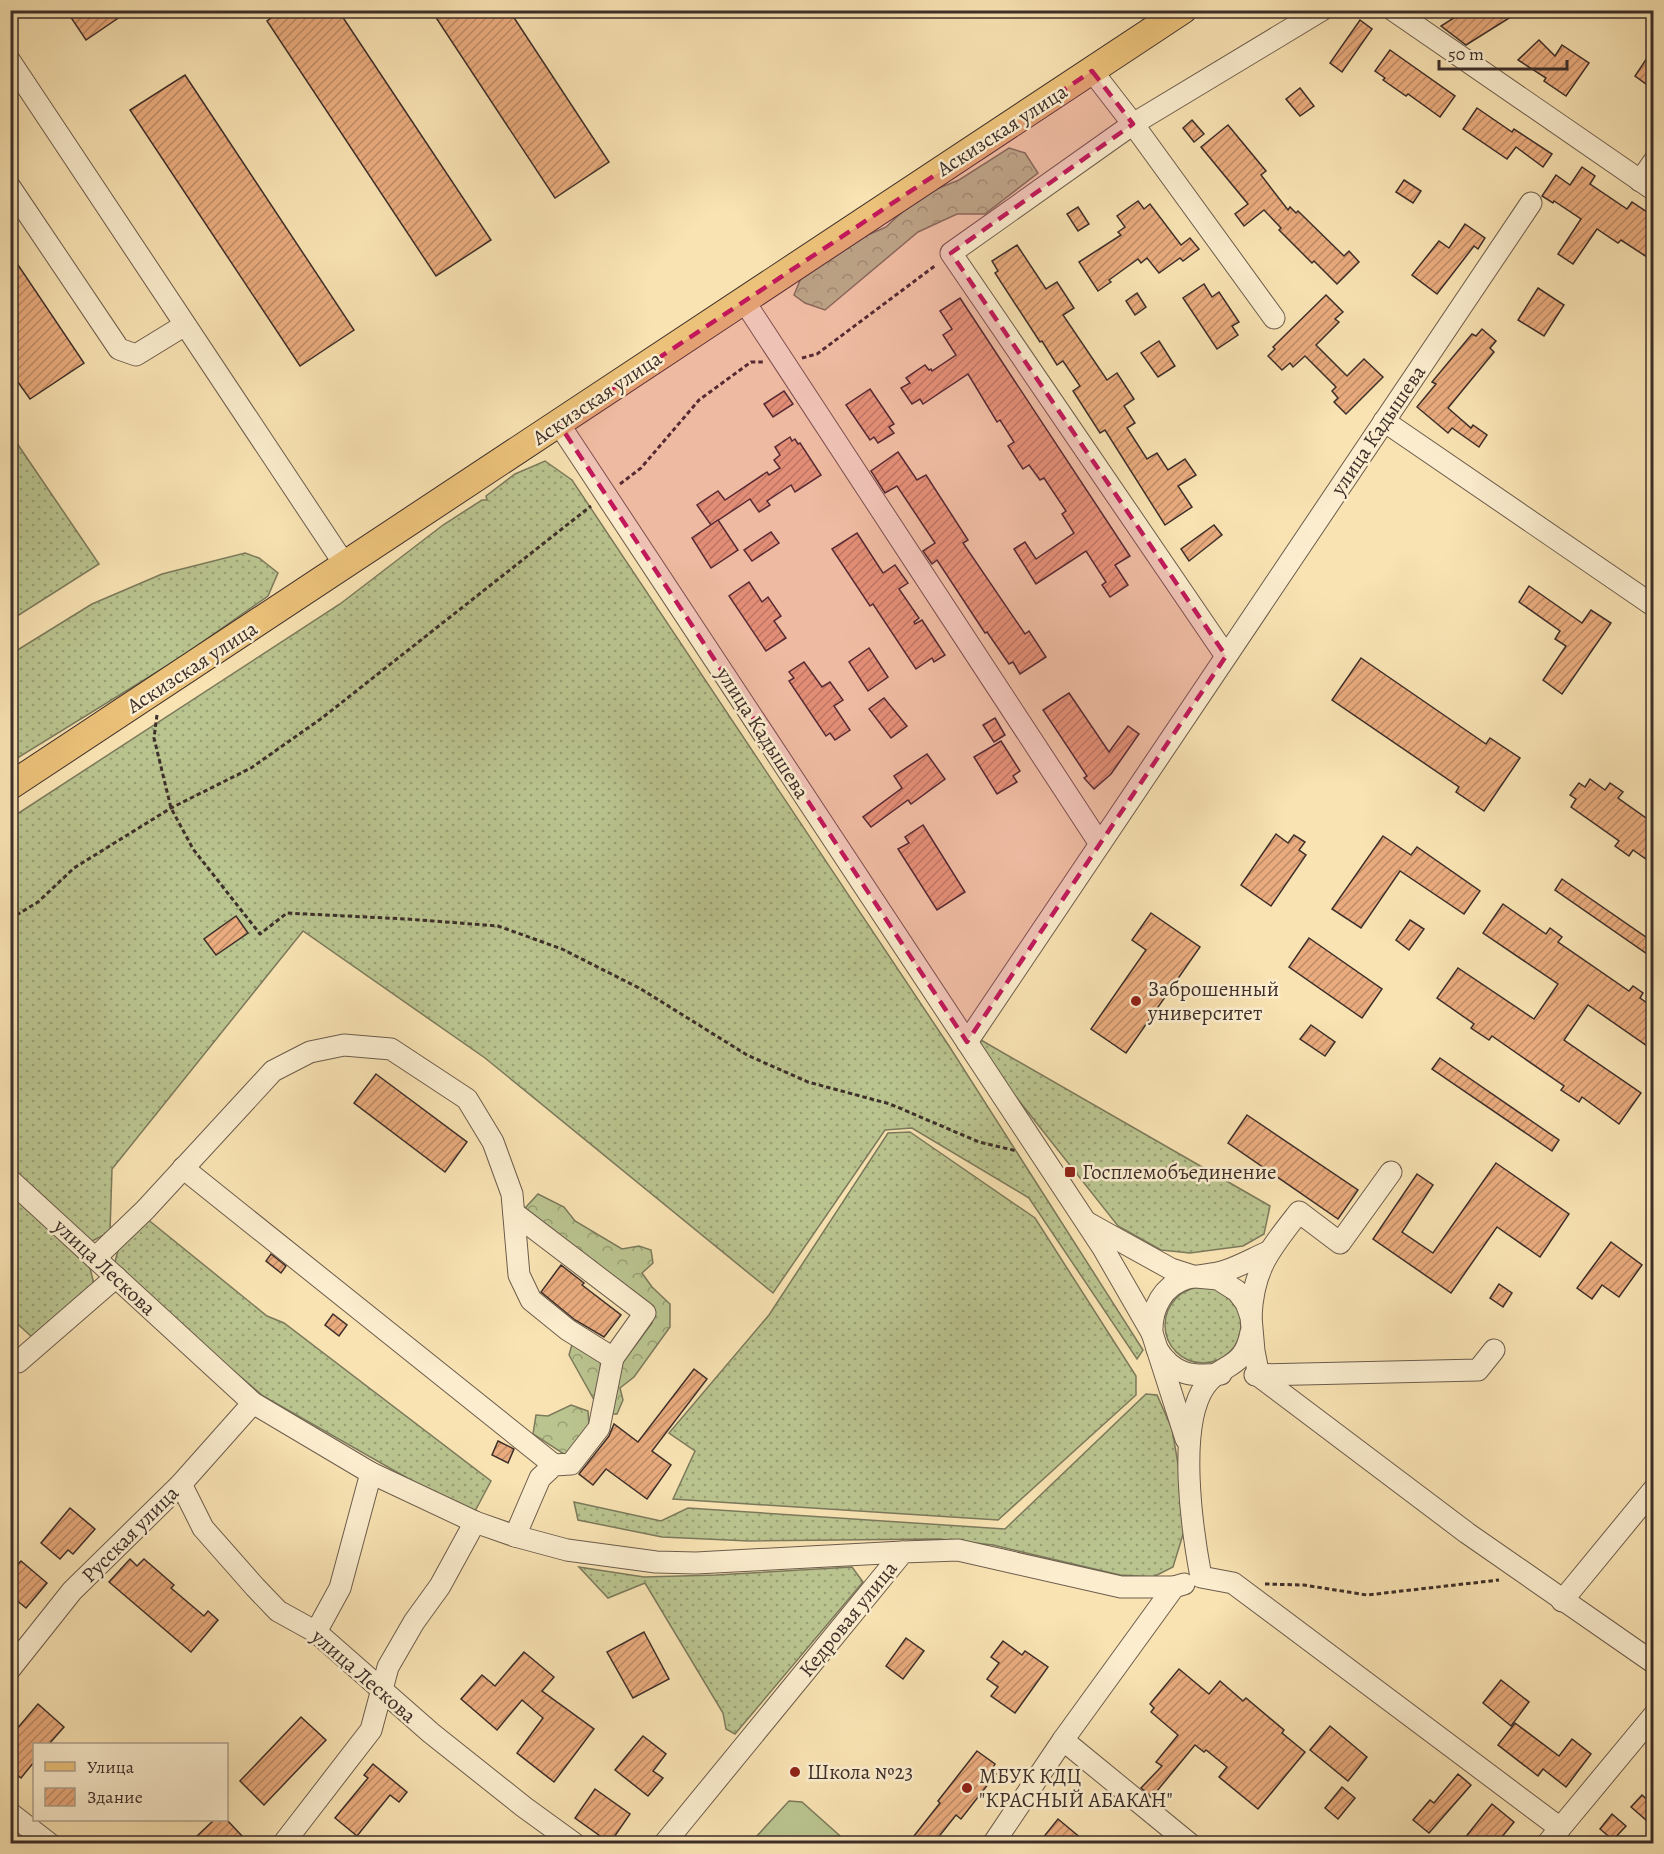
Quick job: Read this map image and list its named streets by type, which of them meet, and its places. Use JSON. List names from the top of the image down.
{
  "streets": {
    "main road": ["Аскизская улица"],
    "street": [
      "улица Кадышева",
      "улица Лескова",
      "Русская улица",
      "Кедровая улица"
    ]
  },
  "crossings": [
    ["Аскизская улица", "улица Кадышева"],
    ["улица Лескова", "Русская улица"],
    ["улица Лескова", "Кедровая улица"]
  ],
  "places": {
    "other": ["Заброшенный университет", "Школа №23", "МБУК КДЦ \"КРАСНЫЙ АБАКАН\""],
    "transit": ["Госплемобъединение"]
  },
  "legend": ["Улица", "Здание"],
  "scale_bar": "50 m"
}
